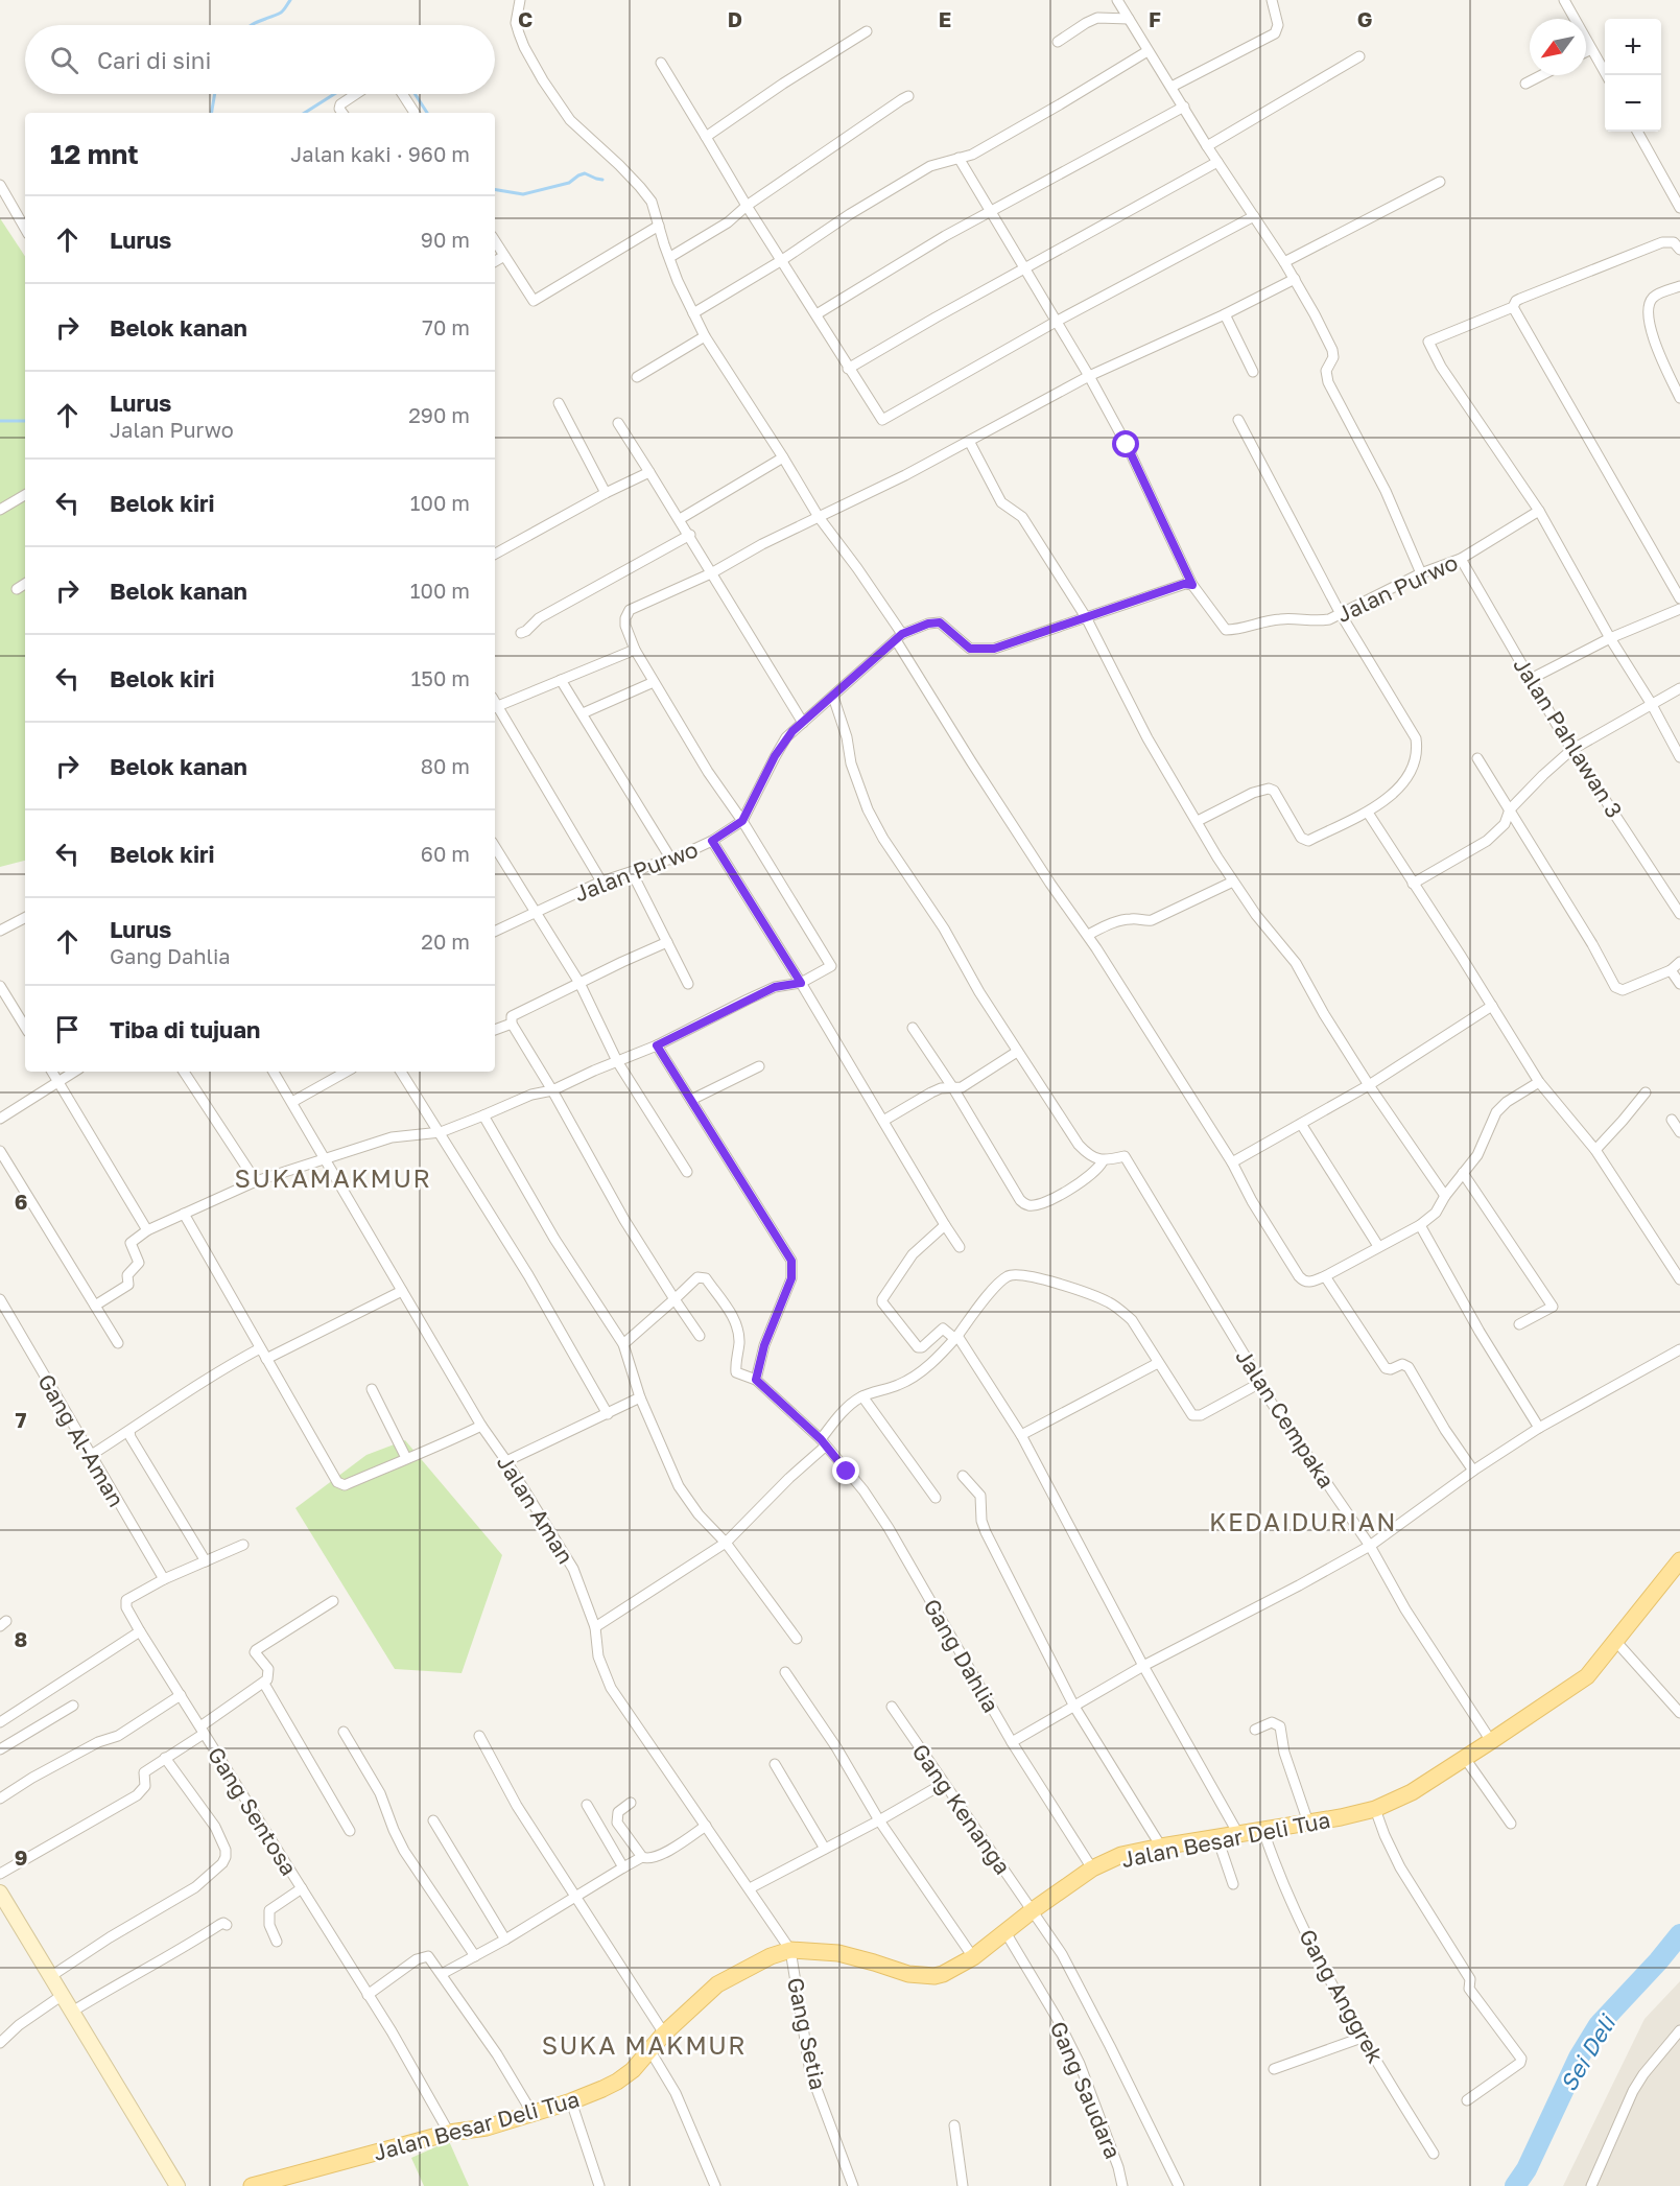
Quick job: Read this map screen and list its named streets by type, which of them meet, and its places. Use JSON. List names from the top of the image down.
{
  "streets": {
    "main road": ["Jalan Besar Deli Tua"],
    "street": [
      "Jalan Purwo",
      "Jalan Pahlawan 3",
      "Jalan Cempaka",
      "Gang Al-Aman",
      "Jalan Aman",
      "Gang Dahlia",
      "Gang Kenanga",
      "Gang Sentosa",
      "Gang Anggrek",
      "Gang Setia",
      "Gang Saudara"
    ]
  },
  "crossings": [
    ["Jalan Purwo", "Jalan Pahlawan 3"],
    ["Jalan Cempaka", "Jalan Besar Deli Tua"],
    ["Gang Al-Aman", "Gang Sentosa"],
    ["Jalan Aman", "Jalan Besar Deli Tua"],
    ["Jalan Aman", "Gang Setia"],
    ["Gang Dahlia", "Jalan Besar Deli Tua"],
    ["Gang Kenanga", "Jalan Besar Deli Tua"],
    ["Gang Sentosa", "Jalan Besar Deli Tua"],
    ["Jalan Besar Deli Tua", "Gang Anggrek"],
    ["Jalan Besar Deli Tua", "Gang Setia"],
    ["Jalan Besar Deli Tua", "Gang Saudara"]
  ],
  "districts": ["SUKAMAKMUR", "KEDAIDURIAN", "SUKA MAKMUR"],
  "water": ["Sei Deli"],
  "north": "bottom left",
  "page": {
    "map_buttons": ["+", "−"],
    "search": "Cari di sini",
    "heading": ["12 mnt", "Jalan kaki · 960 m"],
    "list": [
      ["Lurus", "90 m"],
      ["Belok kanan", "70 m"],
      ["Lurus", "Jalan Purwo", "290 m"],
      ["Belok kiri", "100 m"],
      ["Belok kanan", "100 m"],
      ["Belok kiri", "150 m"],
      ["Belok kanan", "80 m"],
      ["Belok kiri", "60 m"],
      ["Lurus", "Gang Dahlia", "20 m"],
      "Tiba di tujuan"
    ]
  },
  "grid": {
    "columns": [
      "C",
      "D",
      "E",
      "F",
      "G"
    ],
    "rows": [
      "6",
      "7",
      "8",
      "9"
    ]
  }
}
